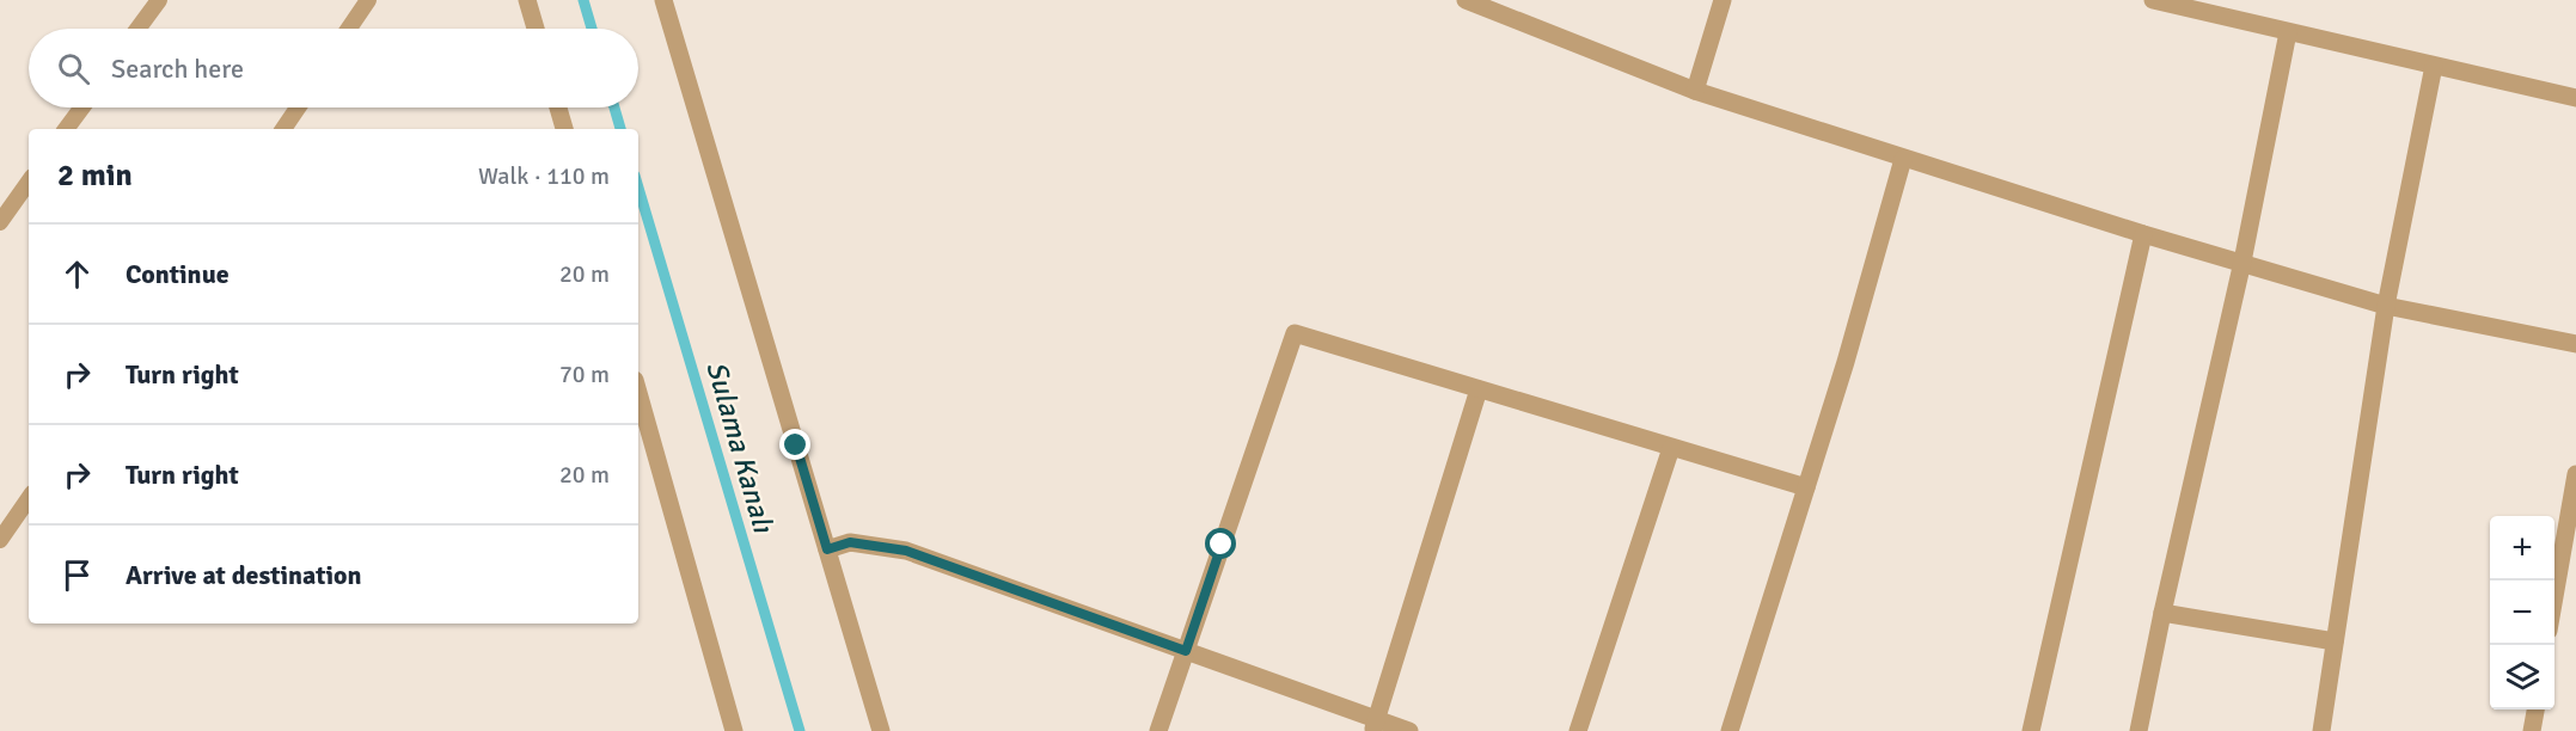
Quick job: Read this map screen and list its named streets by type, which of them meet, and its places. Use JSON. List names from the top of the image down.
{
  "water": ["Sulama Kanalı"],
  "page": {
    "search": "Search here",
    "heading": ["2 min", "Walk · 110 m"],
    "list": [
      ["Continue", "20 m"],
      ["Turn right", "70 m"],
      ["Turn right", "20 m"],
      "Arrive at destination"
    ],
    "map_buttons": ["+", "−"]
  }
}
